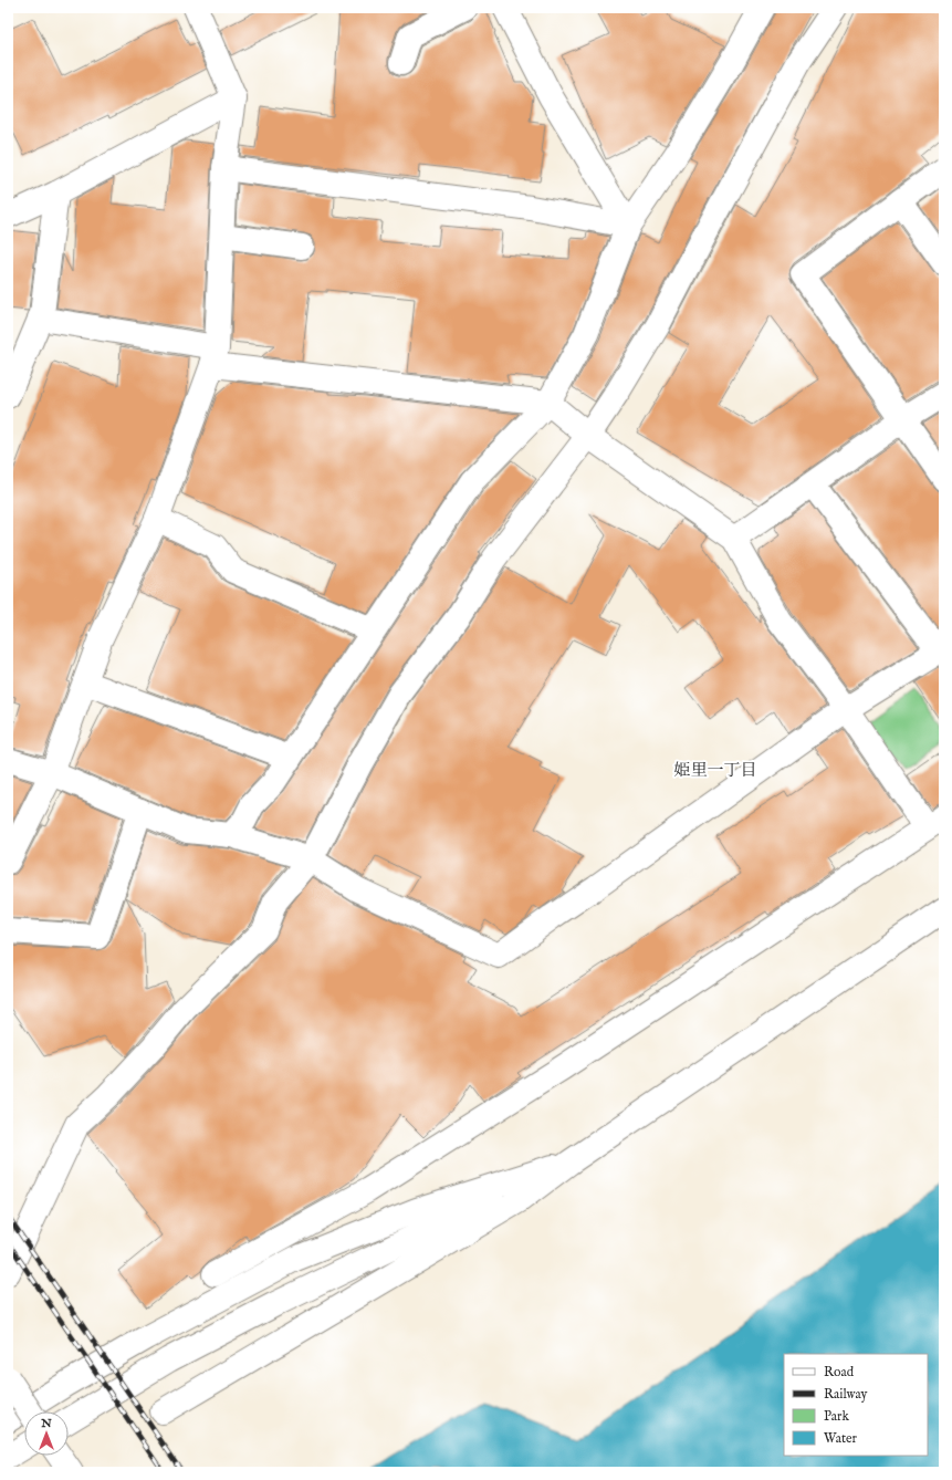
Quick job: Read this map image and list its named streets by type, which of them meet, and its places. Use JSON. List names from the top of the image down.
{
  "districts": ["姫里一丁目"],
  "legend": [
    "Road",
    "Railway",
    "Park",
    "Water"
  ],
  "north": "top"
}
